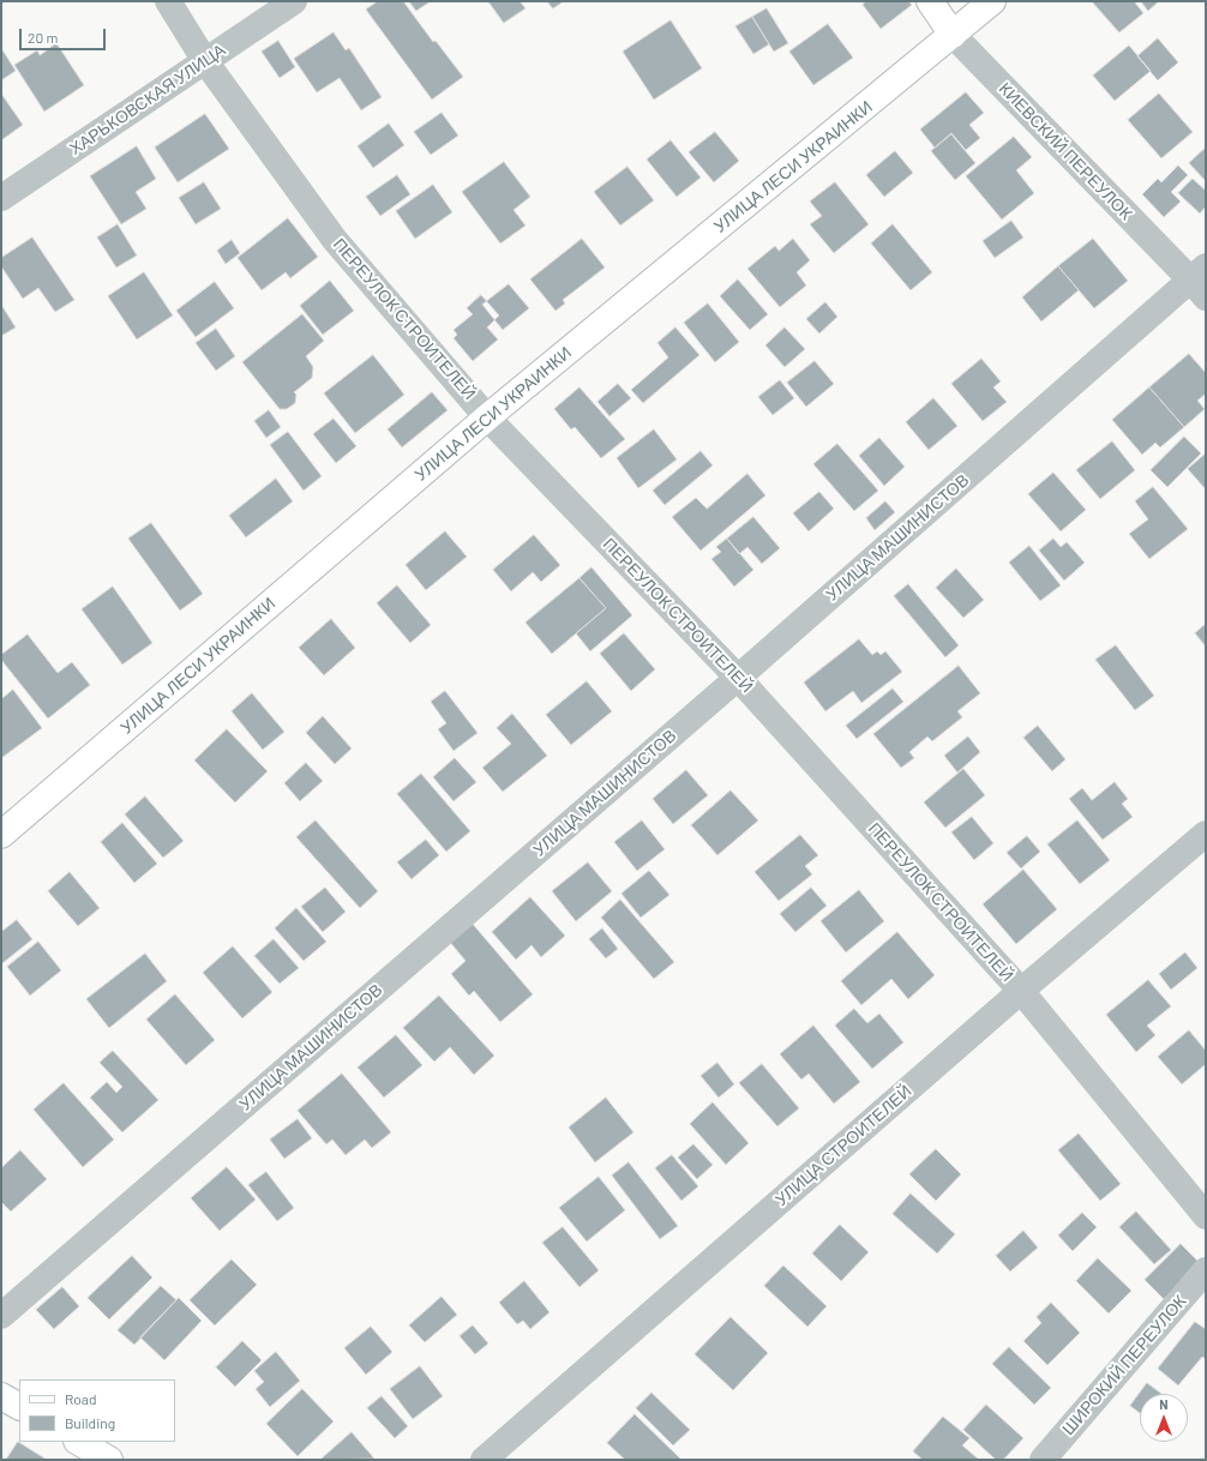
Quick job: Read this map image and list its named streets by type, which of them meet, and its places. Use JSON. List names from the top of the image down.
{
  "streets": {
    "main road": ["КИЕВСКИЙ ПЕРЕУЛОК", "УЛИЦА ЛЕСИ УКРАИНКИ"],
    "street": [
      "ХАРЬКОВСКАЯ УЛИЦА",
      "ПЕРЕУЛОК СТРОИТЕЛЕЙ",
      "УЛИЦА МАШИНИСТОВ",
      "УЛИЦА СТРОИТЕЛЕЙ",
      "ШИРОКИЙ ПЕРЕУЛОК"
    ]
  },
  "crossings": [
    ["ХАРЬКОВСКАЯ УЛИЦА", "ПЕРЕУЛОК СТРОИТЕЛЕЙ"],
    ["КИЕВСКИЙ ПЕРЕУЛОК", "УЛИЦА ЛЕСИ УКРАИНКИ"],
    ["КИЕВСКИЙ ПЕРЕУЛОК", "УЛИЦА МАШИНИСТОВ"],
    ["УЛИЦА ЛЕСИ УКРАИНКИ", "ПЕРЕУЛОК СТРОИТЕЛЕЙ"],
    ["ПЕРЕУЛОК СТРОИТЕЛЕЙ", "УЛИЦА МАШИНИСТОВ"],
    ["ПЕРЕУЛОК СТРОИТЕЛЕЙ", "УЛИЦА СТРОИТЕЛЕЙ"]
  ],
  "legend": ["Road", "Building"],
  "scale_bar": "20 m",
  "north": "top"
}
